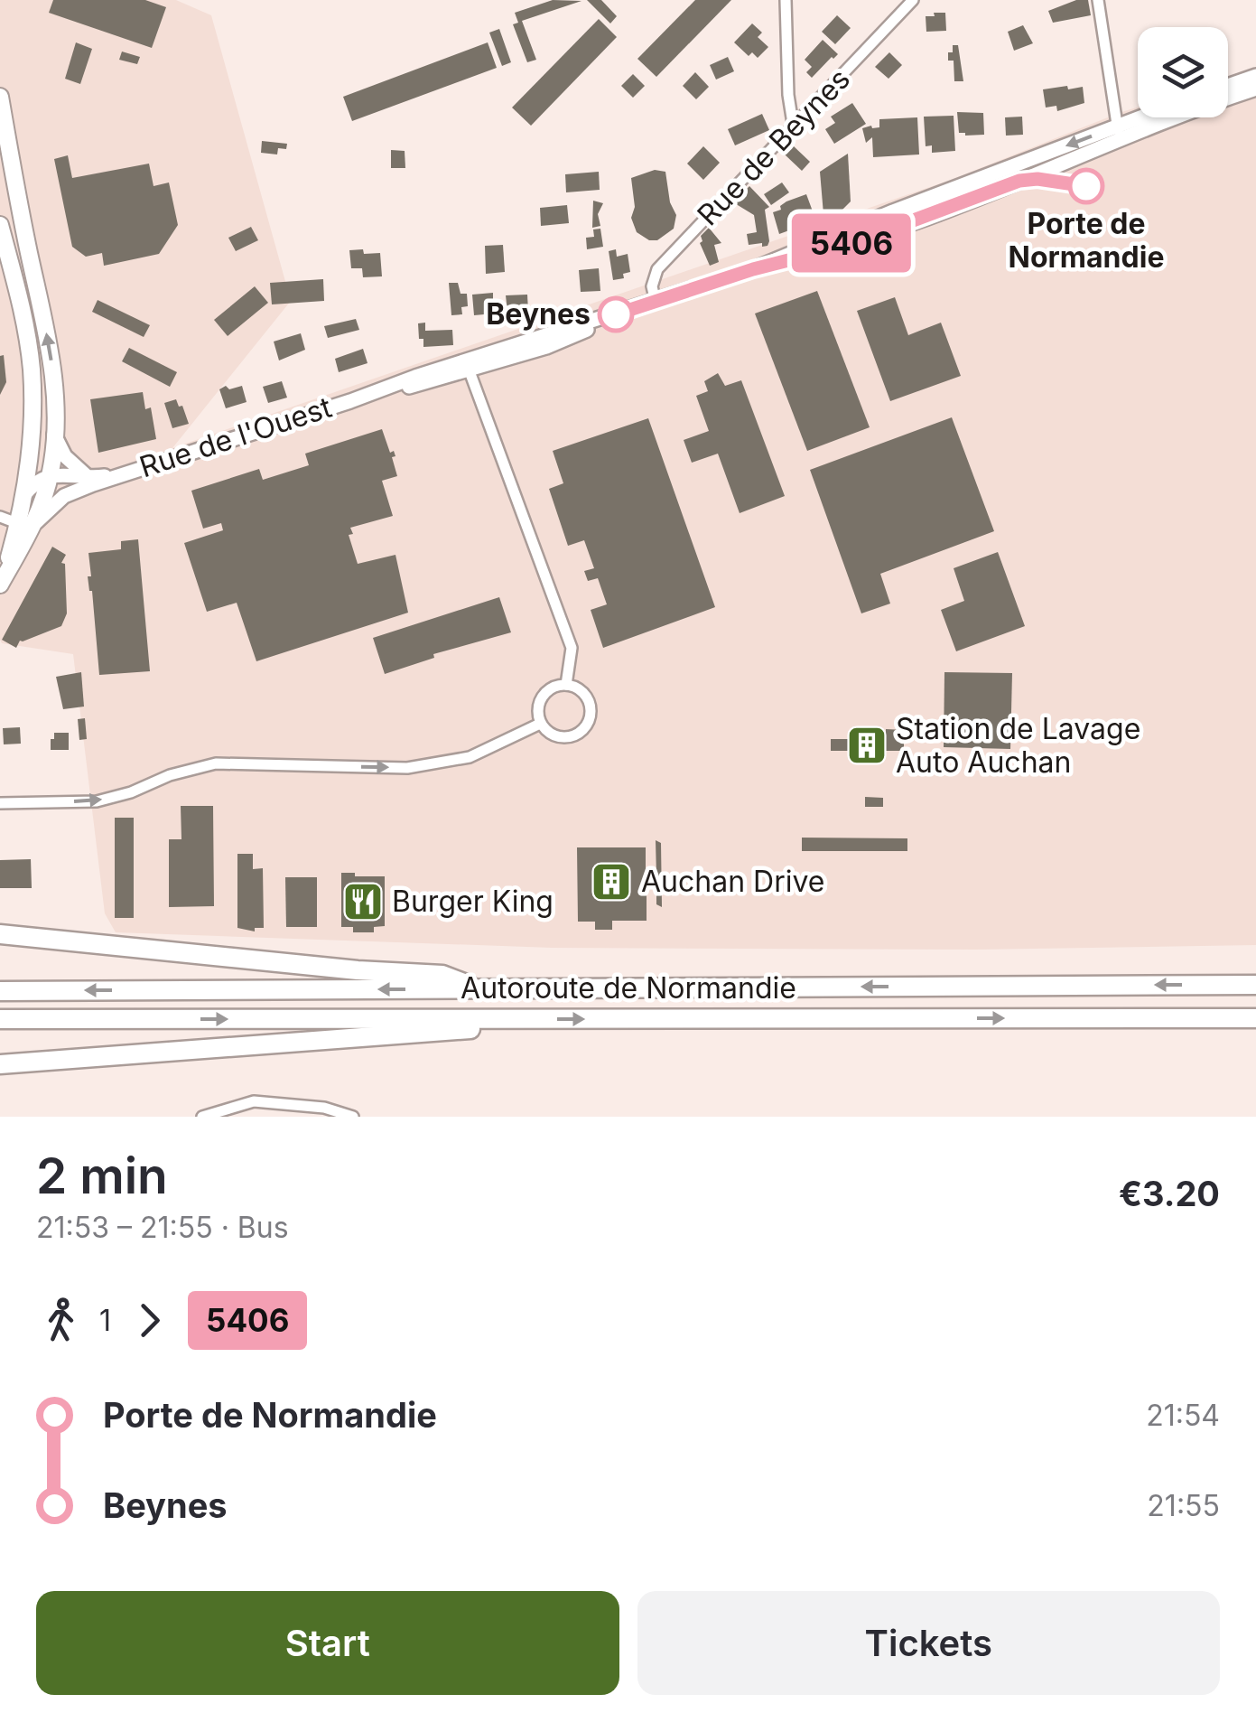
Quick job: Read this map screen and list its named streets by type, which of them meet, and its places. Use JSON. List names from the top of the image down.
{
  "streets": {
    "highway": ["Autoroute de Normandie"],
    "main road": ["Rue de l'Ouest"],
    "street": ["Rue de Beynes"]
  },
  "crossings": [
    ["Rue de Beynes", "Rue de l'Ouest"]
  ],
  "places": {
    "other": ["Porte de Normandie", "Beynes"],
    "building": ["Station de Lavage Auto Auchan", "Auchan Drive"],
    "restaurant": ["Burger King"]
  },
  "lines": ["bus line 5406"],
  "page": {
    "on_map": "5406",
    "heading": ["2 min", "21:53 – 21:55 · Bus", "€3.20"],
    "legs": ["1", "5406"],
    "list": [
      {
        "name": "Porte de Normandie",
        "value": "21:54"
      },
      {
        "name": "Beynes",
        "value": "21:55"
      }
    ],
    "buttons": ["Start", "Tickets"]
  }
}
